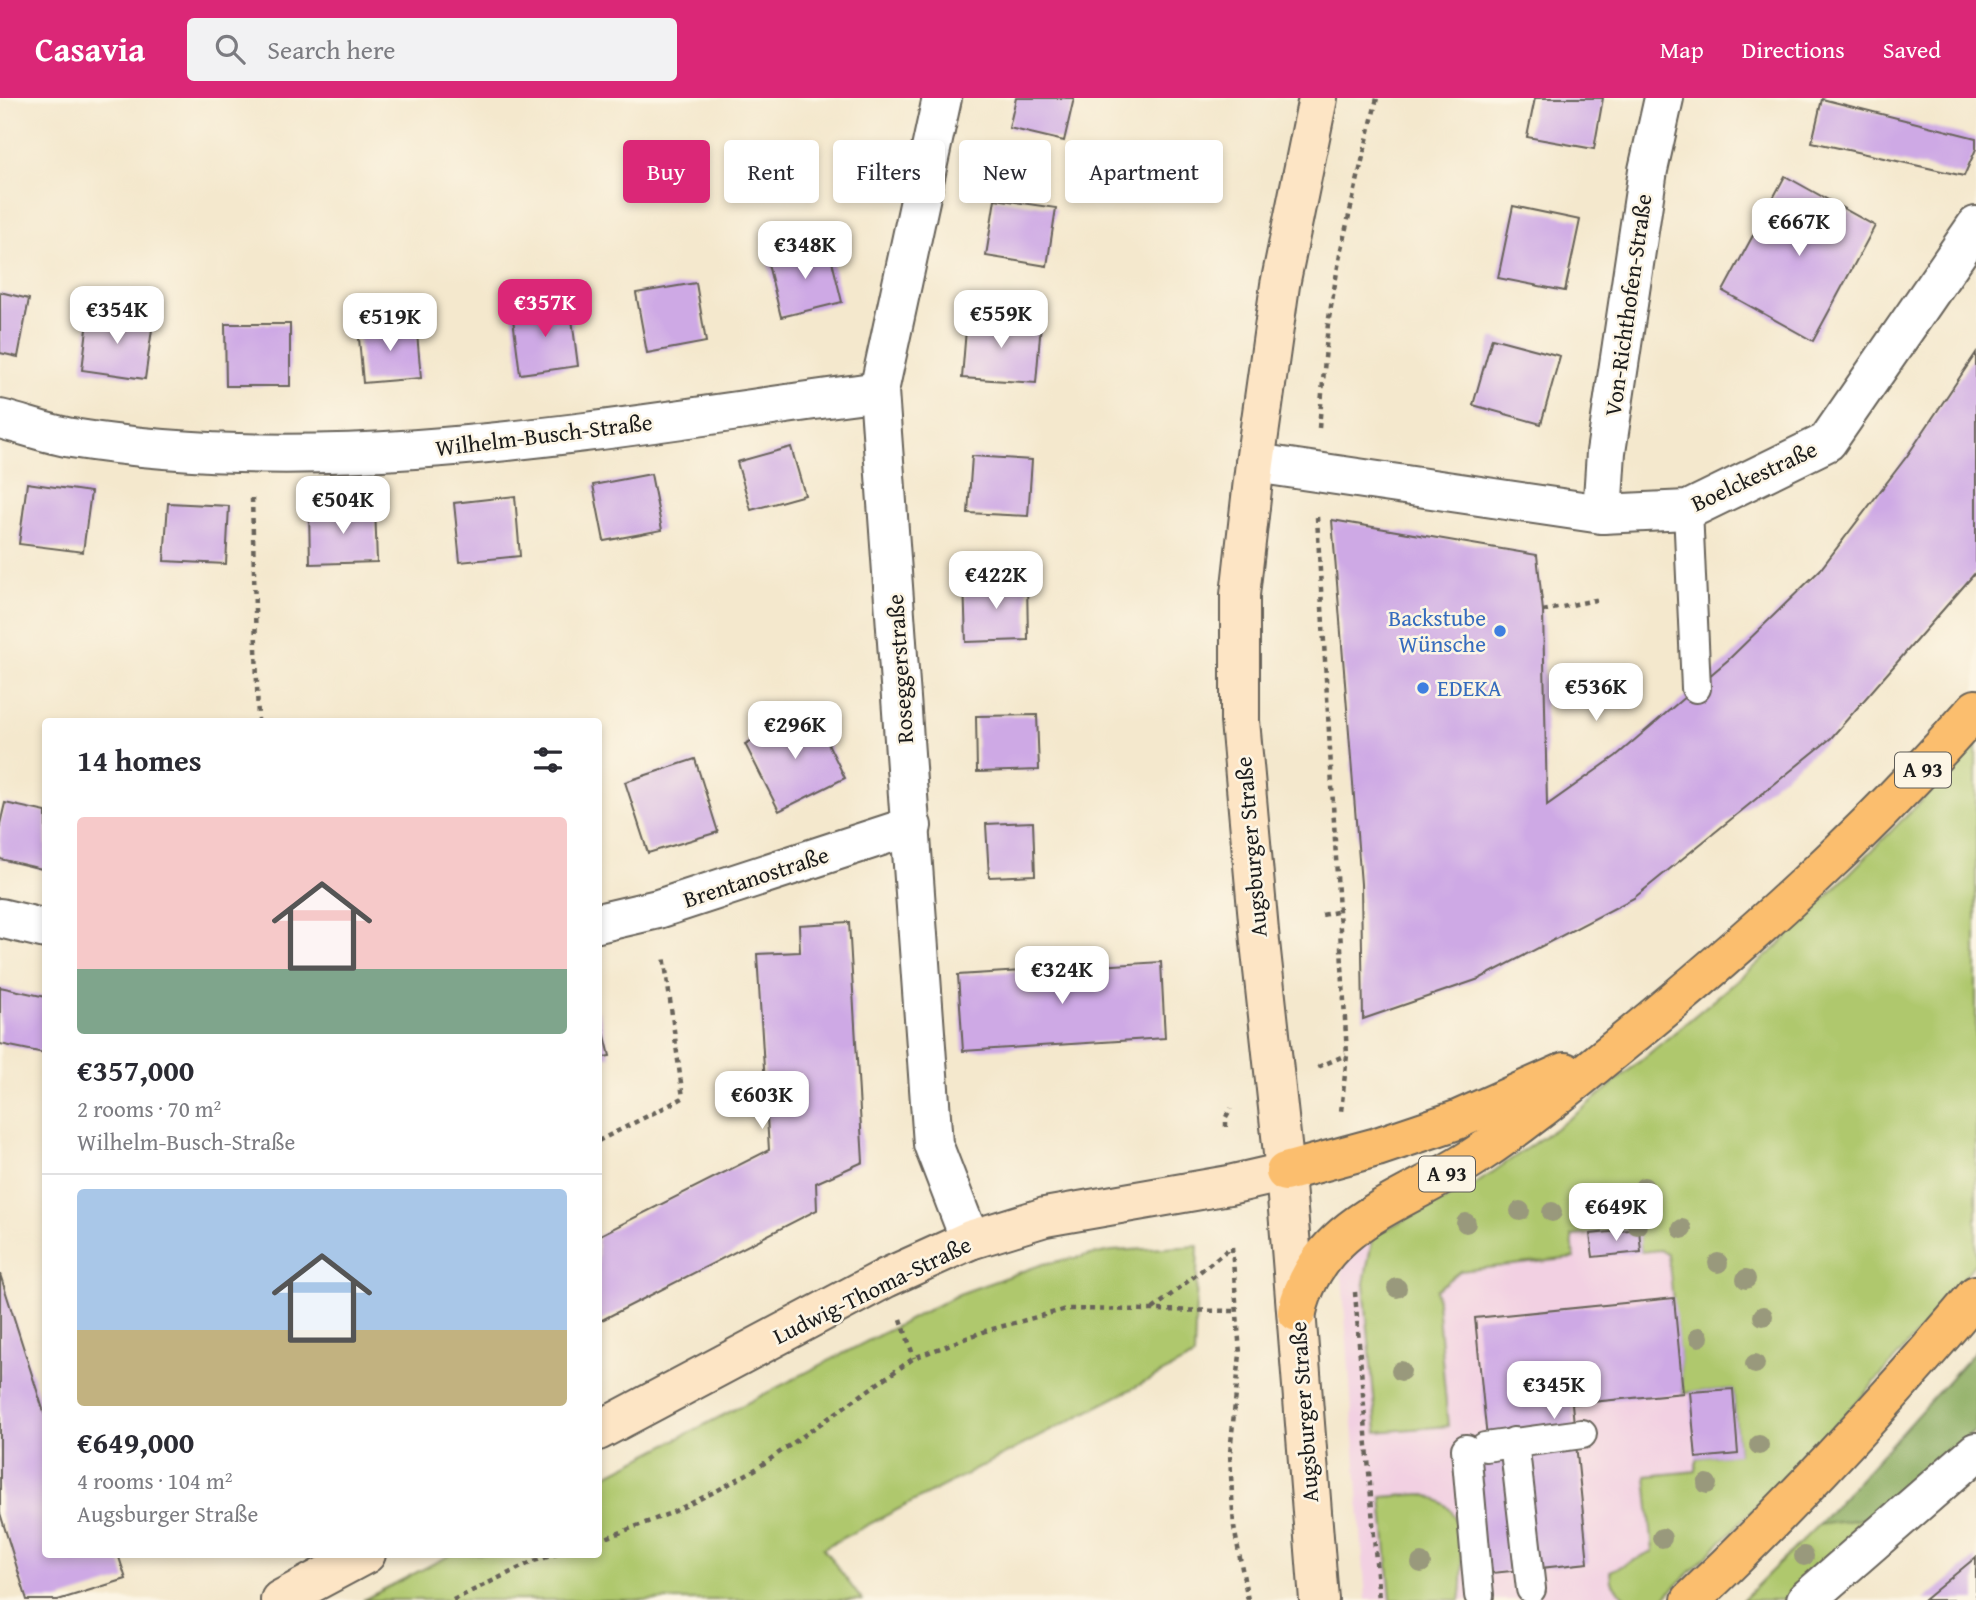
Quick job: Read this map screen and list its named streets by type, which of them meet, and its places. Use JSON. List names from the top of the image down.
{
  "streets": {
    "highway": ["A 93"],
    "street": [
      "Von-Richthofen-Straße",
      "Wilhelm-Busch-Straße",
      "Boelckestraße",
      "Roseggerstraße",
      "Augsburger Straße",
      "Brentanostraße",
      "Ludwig-Thoma-Straße"
    ]
  },
  "crossings": [
    ["Von-Richthofen-Straße", "Boelckestraße"],
    ["Wilhelm-Busch-Straße", "Roseggerstraße"],
    ["Boelckestraße", "Augsburger Straße"],
    ["Roseggerstraße", "Brentanostraße"],
    ["Roseggerstraße", "Ludwig-Thoma-Straße"],
    ["A 93", "Augsburger Straße"],
    ["A 93", "Ludwig-Thoma-Straße"],
    ["Augsburger Straße", "Ludwig-Thoma-Straße"]
  ],
  "places": ["Backstube Wünsche", "EDEKA"],
  "page": {
    "header": "Casavia",
    "search": "Search here",
    "nav": ["Map", "Directions", "Saved"],
    "chip": [
      "Buy",
      "Rent",
      "Filters",
      "New",
      "Apartment"
    ],
    "price": [
      "€667K",
      "€348K",
      "€357K",
      "€354K",
      "€559K",
      "€519K",
      "€504K",
      "€422K",
      "€536K",
      "€296K",
      "€324K",
      "€603K",
      "€649K",
      "€345K"
    ],
    "heading": "14 homes",
    "list": [
      {
        "name": "€357,000",
        "note": "2 rooms · 70 m² · Wilhelm-Busch-Straße"
      },
      {
        "name": "€649,000",
        "note": "4 rooms · 104 m² · Augsburger Straße"
      }
    ]
  }
}
